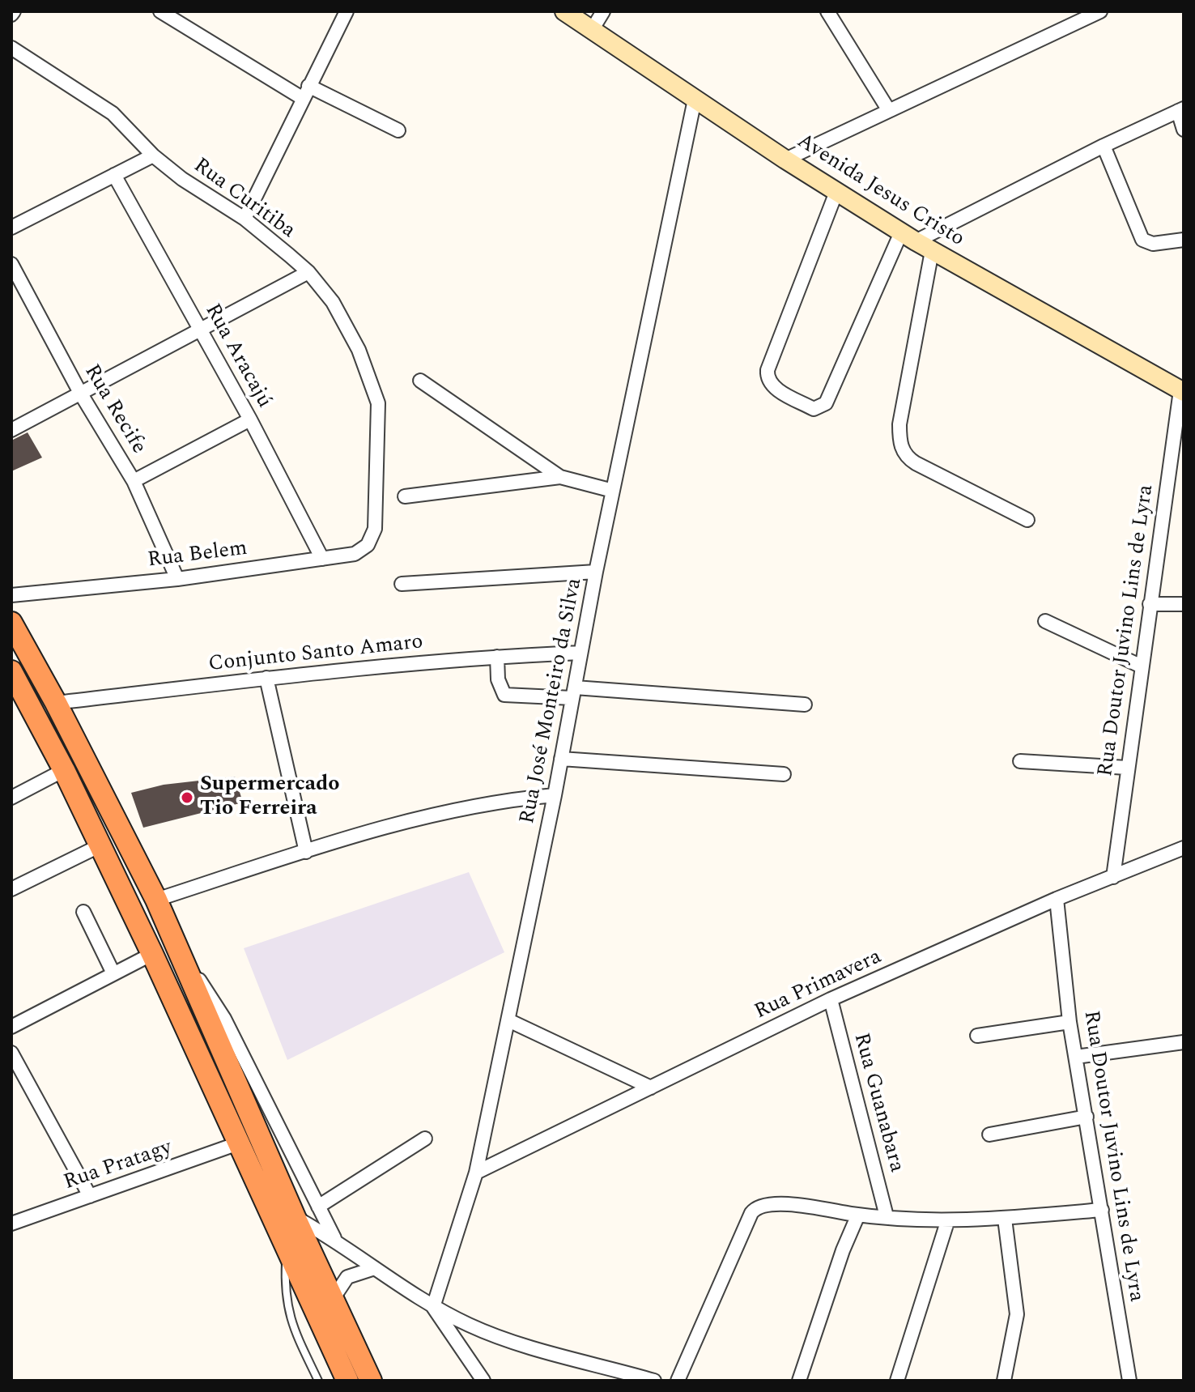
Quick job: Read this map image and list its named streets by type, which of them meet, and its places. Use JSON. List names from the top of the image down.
{
  "streets": {
    "main road": ["Avenida Jesus Cristo"],
    "street": [
      "Rua Curitiba",
      "Rua Aracajú",
      "Rua Recife",
      "Rua Belem",
      "Rua Doutor Juvino Lins de Lyra",
      "Conjunto Santo Amaro",
      "Rua José Monteiro da Silva",
      "Rua Primavera",
      "Rua Guanabara",
      "Rua Pratagy"
    ]
  },
  "crossings": [
    ["Avenida Jesus Cristo", "Rua Doutor Juvino Lins de Lyra"],
    ["Avenida Jesus Cristo", "Rua José Monteiro da Silva"],
    ["Rua Curitiba", "Rua Belem"],
    ["Rua Aracajú", "Rua Belem"],
    ["Rua Recife", "Rua Belem"],
    ["Rua Doutor Juvino Lins de Lyra", "Rua Primavera"],
    ["Conjunto Santo Amaro", "Rua José Monteiro da Silva"],
    ["Rua José Monteiro da Silva", "Rua Primavera"],
    ["Rua Primavera", "Rua Guanabara"]
  ],
  "places": ["Supermercado Tio Ferreira"]
}
